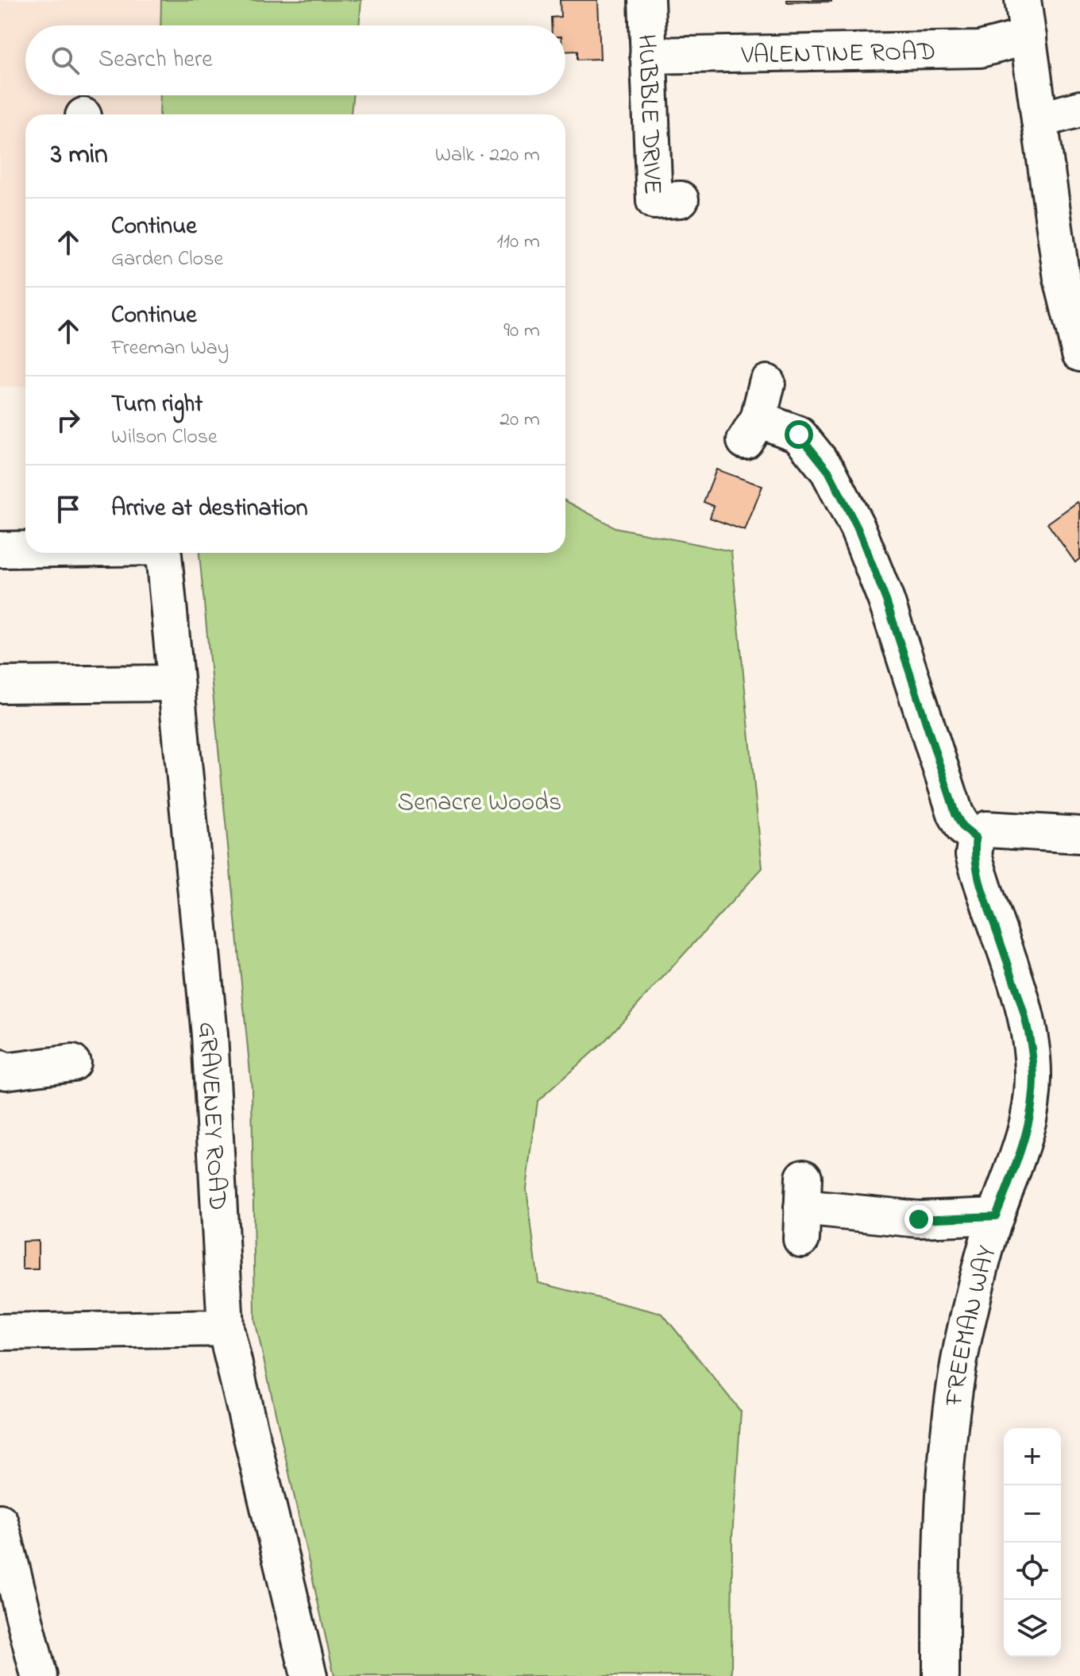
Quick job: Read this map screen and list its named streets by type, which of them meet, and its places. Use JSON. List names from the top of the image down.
{
  "streets": {
    "street": [
      "VALENTINE ROAD",
      "HUBBLE DRIVE",
      "GRAVENEY ROAD",
      "FREEMAN WAY"
    ]
  },
  "crossings": [
    ["VALENTINE ROAD", "HUBBLE DRIVE"]
  ],
  "parks": ["Senacre Woods"],
  "page": {
    "search": "Search here",
    "heading": ["3 min", "Walk · 220 m"],
    "list": [
      ["Continue", "Garden Close", "110 m"],
      ["Continue", "Freeman Way", "90 m"],
      ["Turn right", "Wilson Close", "20 m"],
      "Arrive at destination"
    ],
    "map_buttons": ["+", "−"]
  }
}
